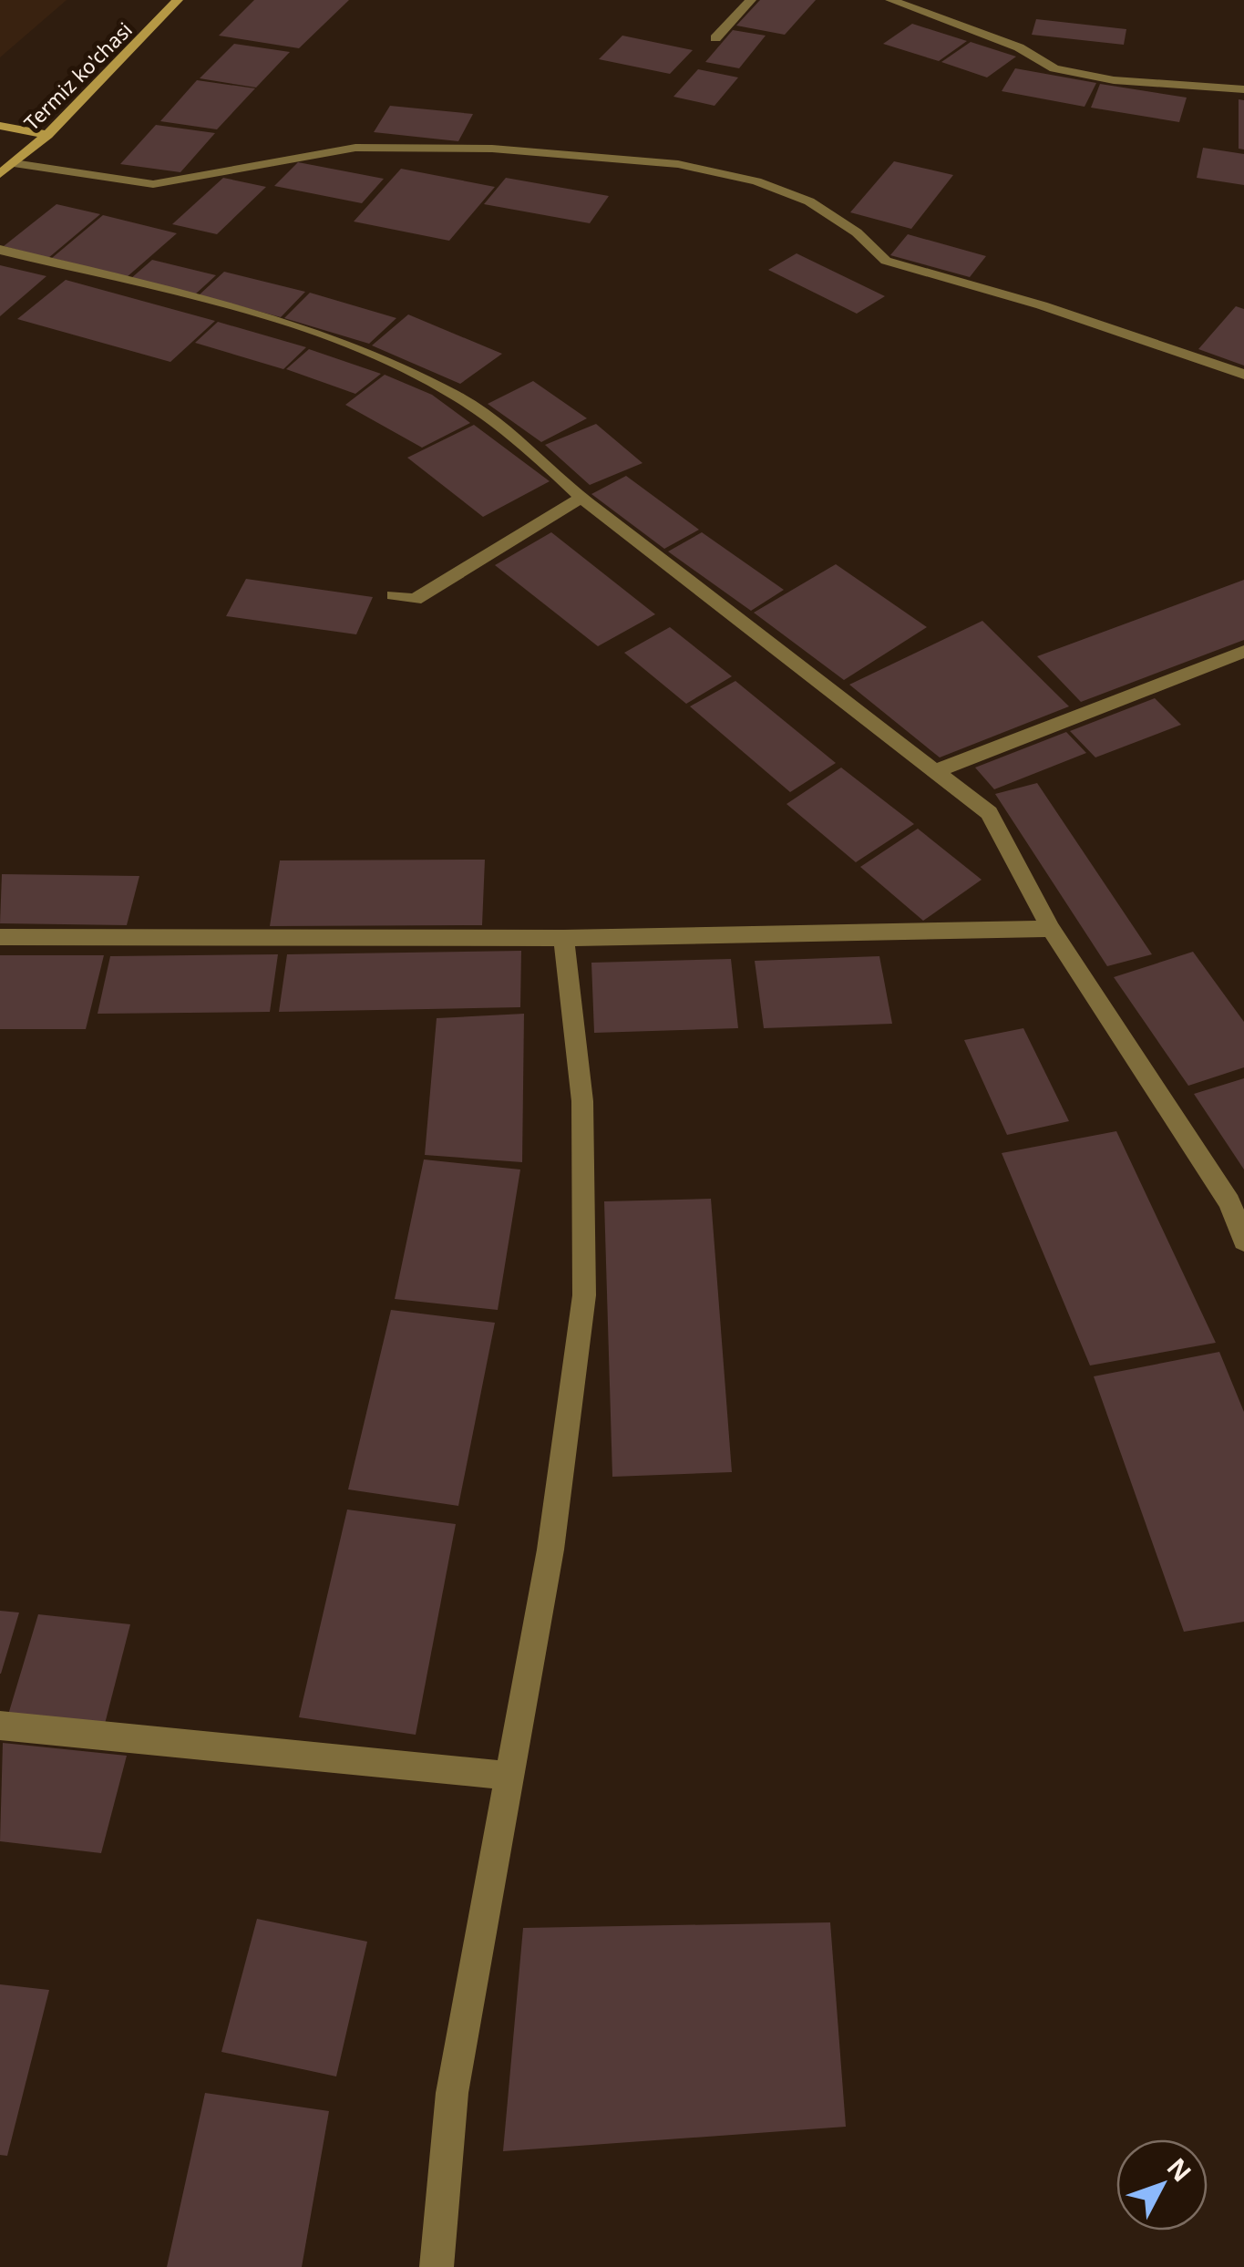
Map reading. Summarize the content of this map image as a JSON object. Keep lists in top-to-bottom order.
{
  "streets": {
    "main road": ["Termiz ko'chasi"]
  },
  "north": "top right"
}
